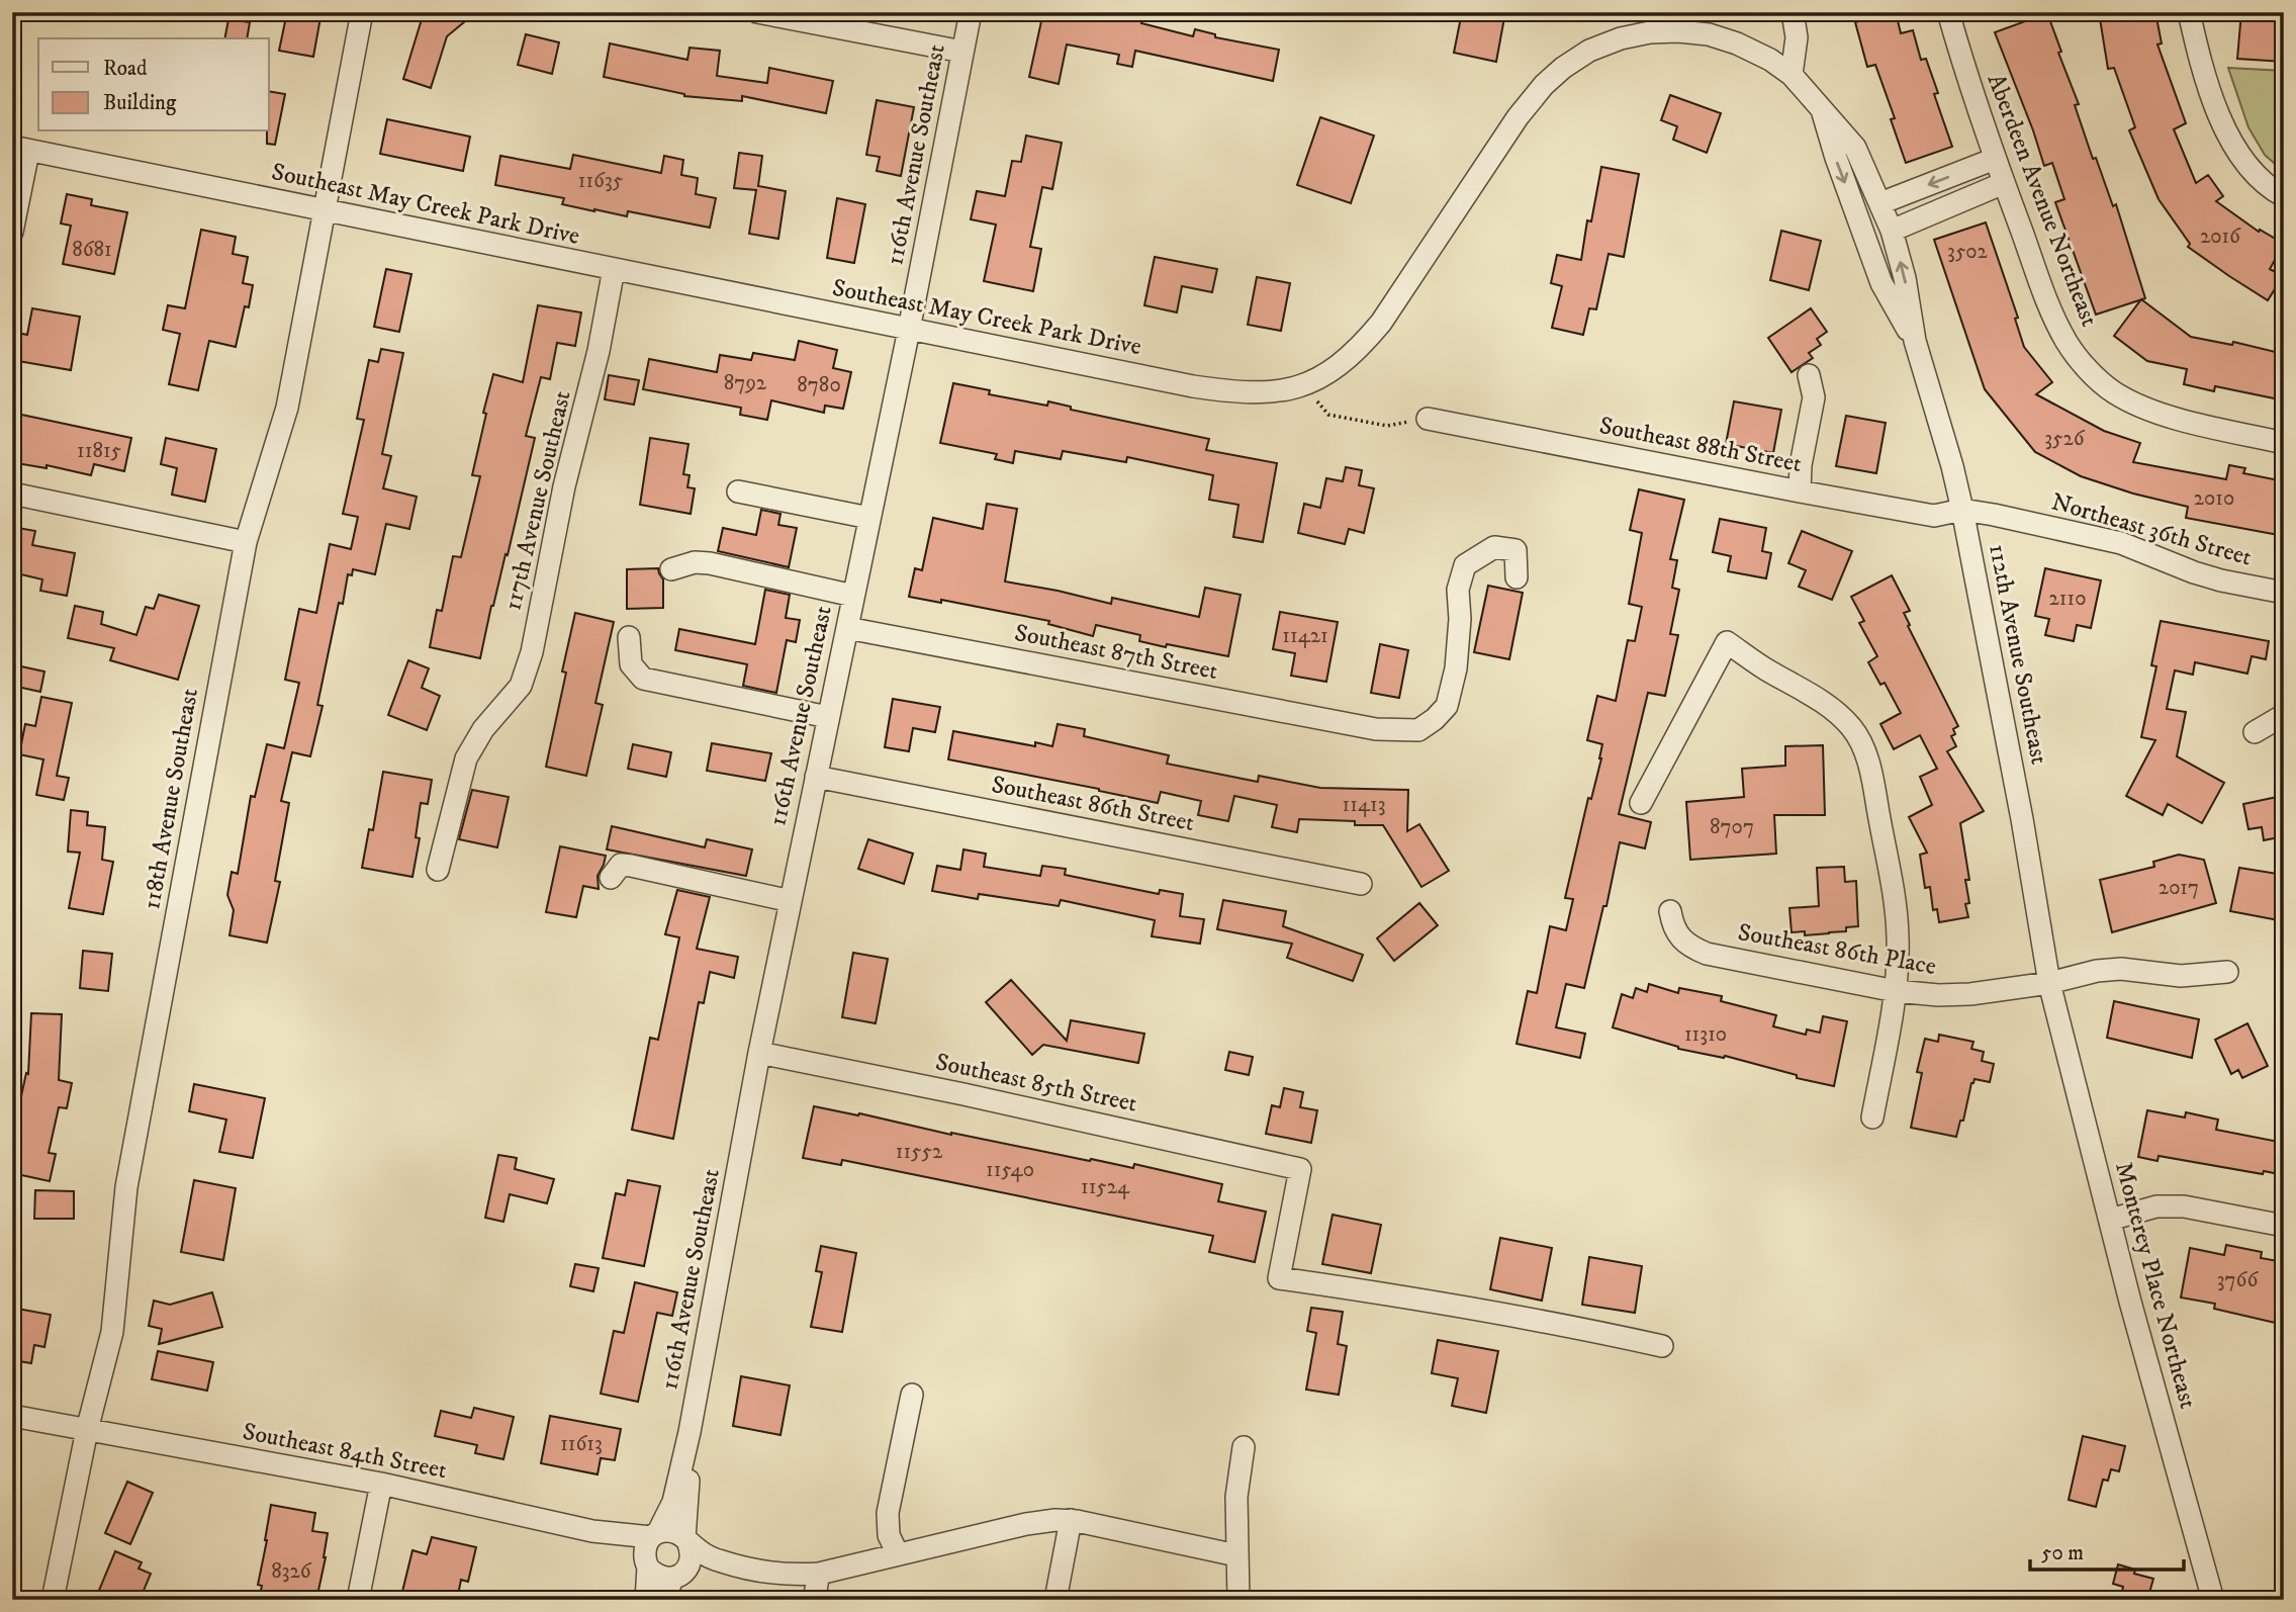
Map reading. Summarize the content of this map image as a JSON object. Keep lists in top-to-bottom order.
{
  "streets": {
    "street": [
      "116th Avenue Southeast",
      "Aberdeen Avenue Northeast",
      "Southeast May Creek Park Drive",
      "Southeast 88th Street",
      "117th Avenue Southeast",
      "Northeast 36th Street",
      "Southeast 87th Street",
      "112th Avenue Southeast",
      "118th Avenue Southeast",
      "Southeast 86th Street",
      "Southeast 86th Place",
      "Southeast 85th Street",
      "Monterey Place Northeast",
      "Southeast 84th Street"
    ]
  },
  "crossings": [
    ["116th Avenue Southeast", "Southeast May Creek Park Drive"],
    ["116th Avenue Southeast", "Southeast 87th Street"],
    ["116th Avenue Southeast", "Southeast 86th Street"],
    ["116th Avenue Southeast", "Southeast 85th Street"],
    ["116th Avenue Southeast", "Southeast 84th Street"],
    ["Southeast May Creek Park Drive", "117th Avenue Southeast"],
    ["Southeast May Creek Park Drive", "112th Avenue Southeast"],
    ["Southeast May Creek Park Drive", "118th Avenue Southeast"],
    ["Southeast 88th Street", "Northeast 36th Street"],
    ["Southeast 88th Street", "112th Avenue Southeast"],
    ["Northeast 36th Street", "112th Avenue Southeast"],
    ["112th Avenue Southeast", "Southeast 86th Place"],
    ["112th Avenue Southeast", "Monterey Place Northeast"],
    ["118th Avenue Southeast", "Southeast 84th Street"],
    ["Southeast 86th Place", "Monterey Place Northeast"]
  ],
  "house_numbers": [
    "11635",
    "2016",
    "8681",
    "3502",
    "8792",
    "8780",
    "3526",
    "11815",
    "2010",
    "2110",
    "11421",
    "11413",
    "8707",
    "2017",
    "11310",
    "11552",
    "11540",
    "11524",
    "3766",
    "11613",
    "8326"
  ],
  "legend": ["Road", "Building"],
  "scale_bar": "50 m"
}
